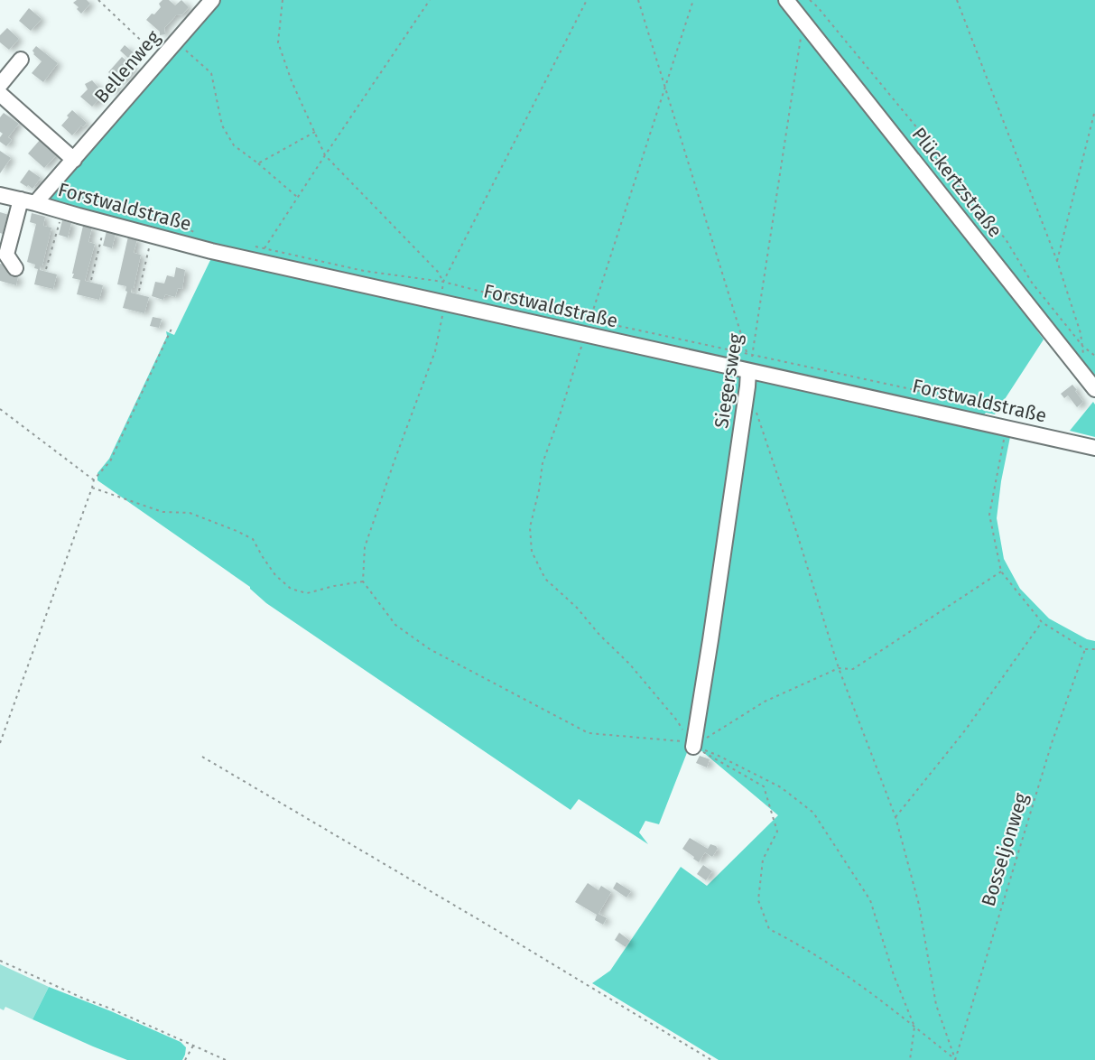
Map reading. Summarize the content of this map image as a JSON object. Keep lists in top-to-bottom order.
{
  "streets": {
    "street": [
      "Bellenweg",
      "Plückertzstraße",
      "Forstwaldstraße",
      "Siegersweg"
    ],
    "path": ["Bosseljonweg"]
  },
  "crossings": [
    ["Bellenweg", "Forstwaldstraße"],
    ["Plückertzstraße", "Siegersweg"],
    ["Forstwaldstraße", "Siegersweg"]
  ]
}
